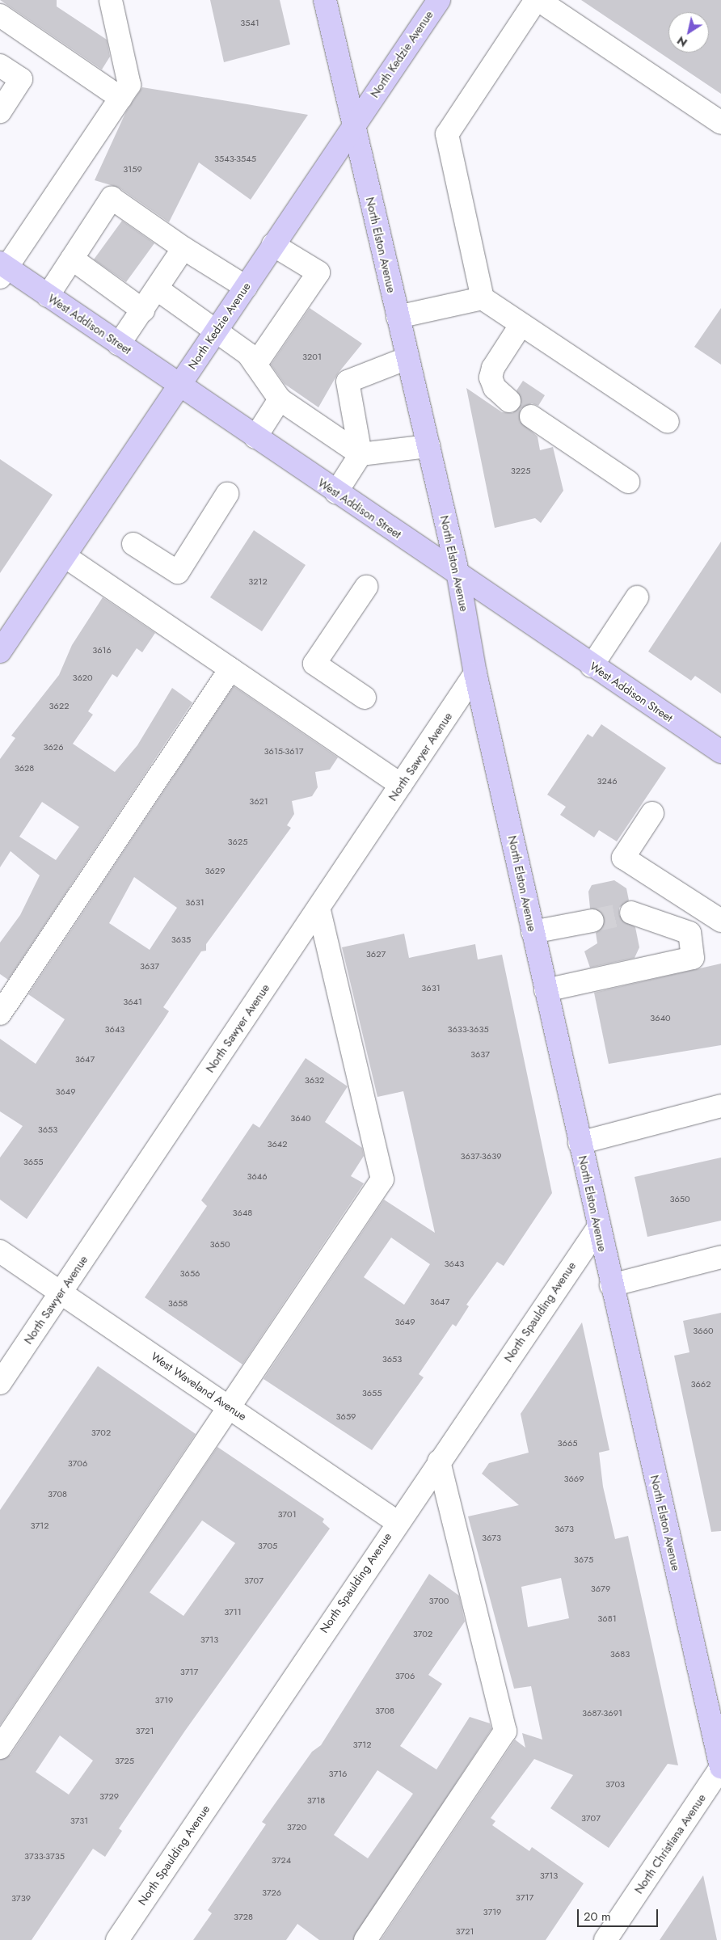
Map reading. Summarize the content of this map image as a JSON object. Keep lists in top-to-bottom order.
{
  "streets": {
    "main road": ["North Kedzie Avenue", "North Elston Avenue", "West Addison Street"],
    "street": [
      "North Sawyer Avenue",
      "North Spaulding Avenue",
      "West Waveland Avenue",
      "North Christiana Avenue"
    ]
  },
  "crossings": [
    ["North Kedzie Avenue", "North Elston Avenue"],
    ["North Kedzie Avenue", "West Addison Street"],
    ["North Elston Avenue", "West Addison Street"],
    ["North Elston Avenue", "North Sawyer Avenue"],
    ["North Elston Avenue", "North Spaulding Avenue"],
    ["North Elston Avenue", "North Christiana Avenue"],
    ["North Sawyer Avenue", "West Waveland Avenue"],
    ["North Spaulding Avenue", "West Waveland Avenue"]
  ],
  "house_numbers": [
    "3541",
    "3543-3545",
    "3159",
    "3201",
    "3225",
    "3212",
    "3616",
    "3620",
    "3622",
    "3626",
    "3615-3617",
    "3628",
    "3246",
    "3621",
    "3625",
    "3629",
    "3631",
    "3635",
    "3627",
    "3637",
    "3631",
    "3641",
    "3640",
    "3643",
    "3633-3635",
    "3637",
    "3647",
    "3632",
    "3649",
    "3640",
    "3653",
    "3642",
    "3637-3639",
    "3655",
    "3646",
    "3650",
    "3648",
    "3650",
    "3643",
    "3656",
    "3647",
    "3658",
    "3649",
    "3660",
    "3653",
    "3662",
    "3655",
    "3659",
    "3702",
    "3665",
    "3706",
    "3669",
    "3708",
    "3701",
    "3712",
    "3673",
    "3673",
    "3705",
    "3675",
    "3707",
    "3679",
    "3700",
    "3711",
    "3681",
    "3702",
    "3713",
    "3683",
    "3717",
    "3706",
    "3719",
    "3708",
    "3687-3691",
    "3721",
    "3712",
    "3725",
    "3716",
    "3703",
    "3729",
    "3718",
    "3707",
    "3731",
    "3720",
    "3733-3735",
    "3724",
    "3713",
    "3726",
    "3717",
    "3739",
    "3719",
    "3728",
    "3721"
  ],
  "scale_bar": "20 m",
  "north": "bottom left"
}
